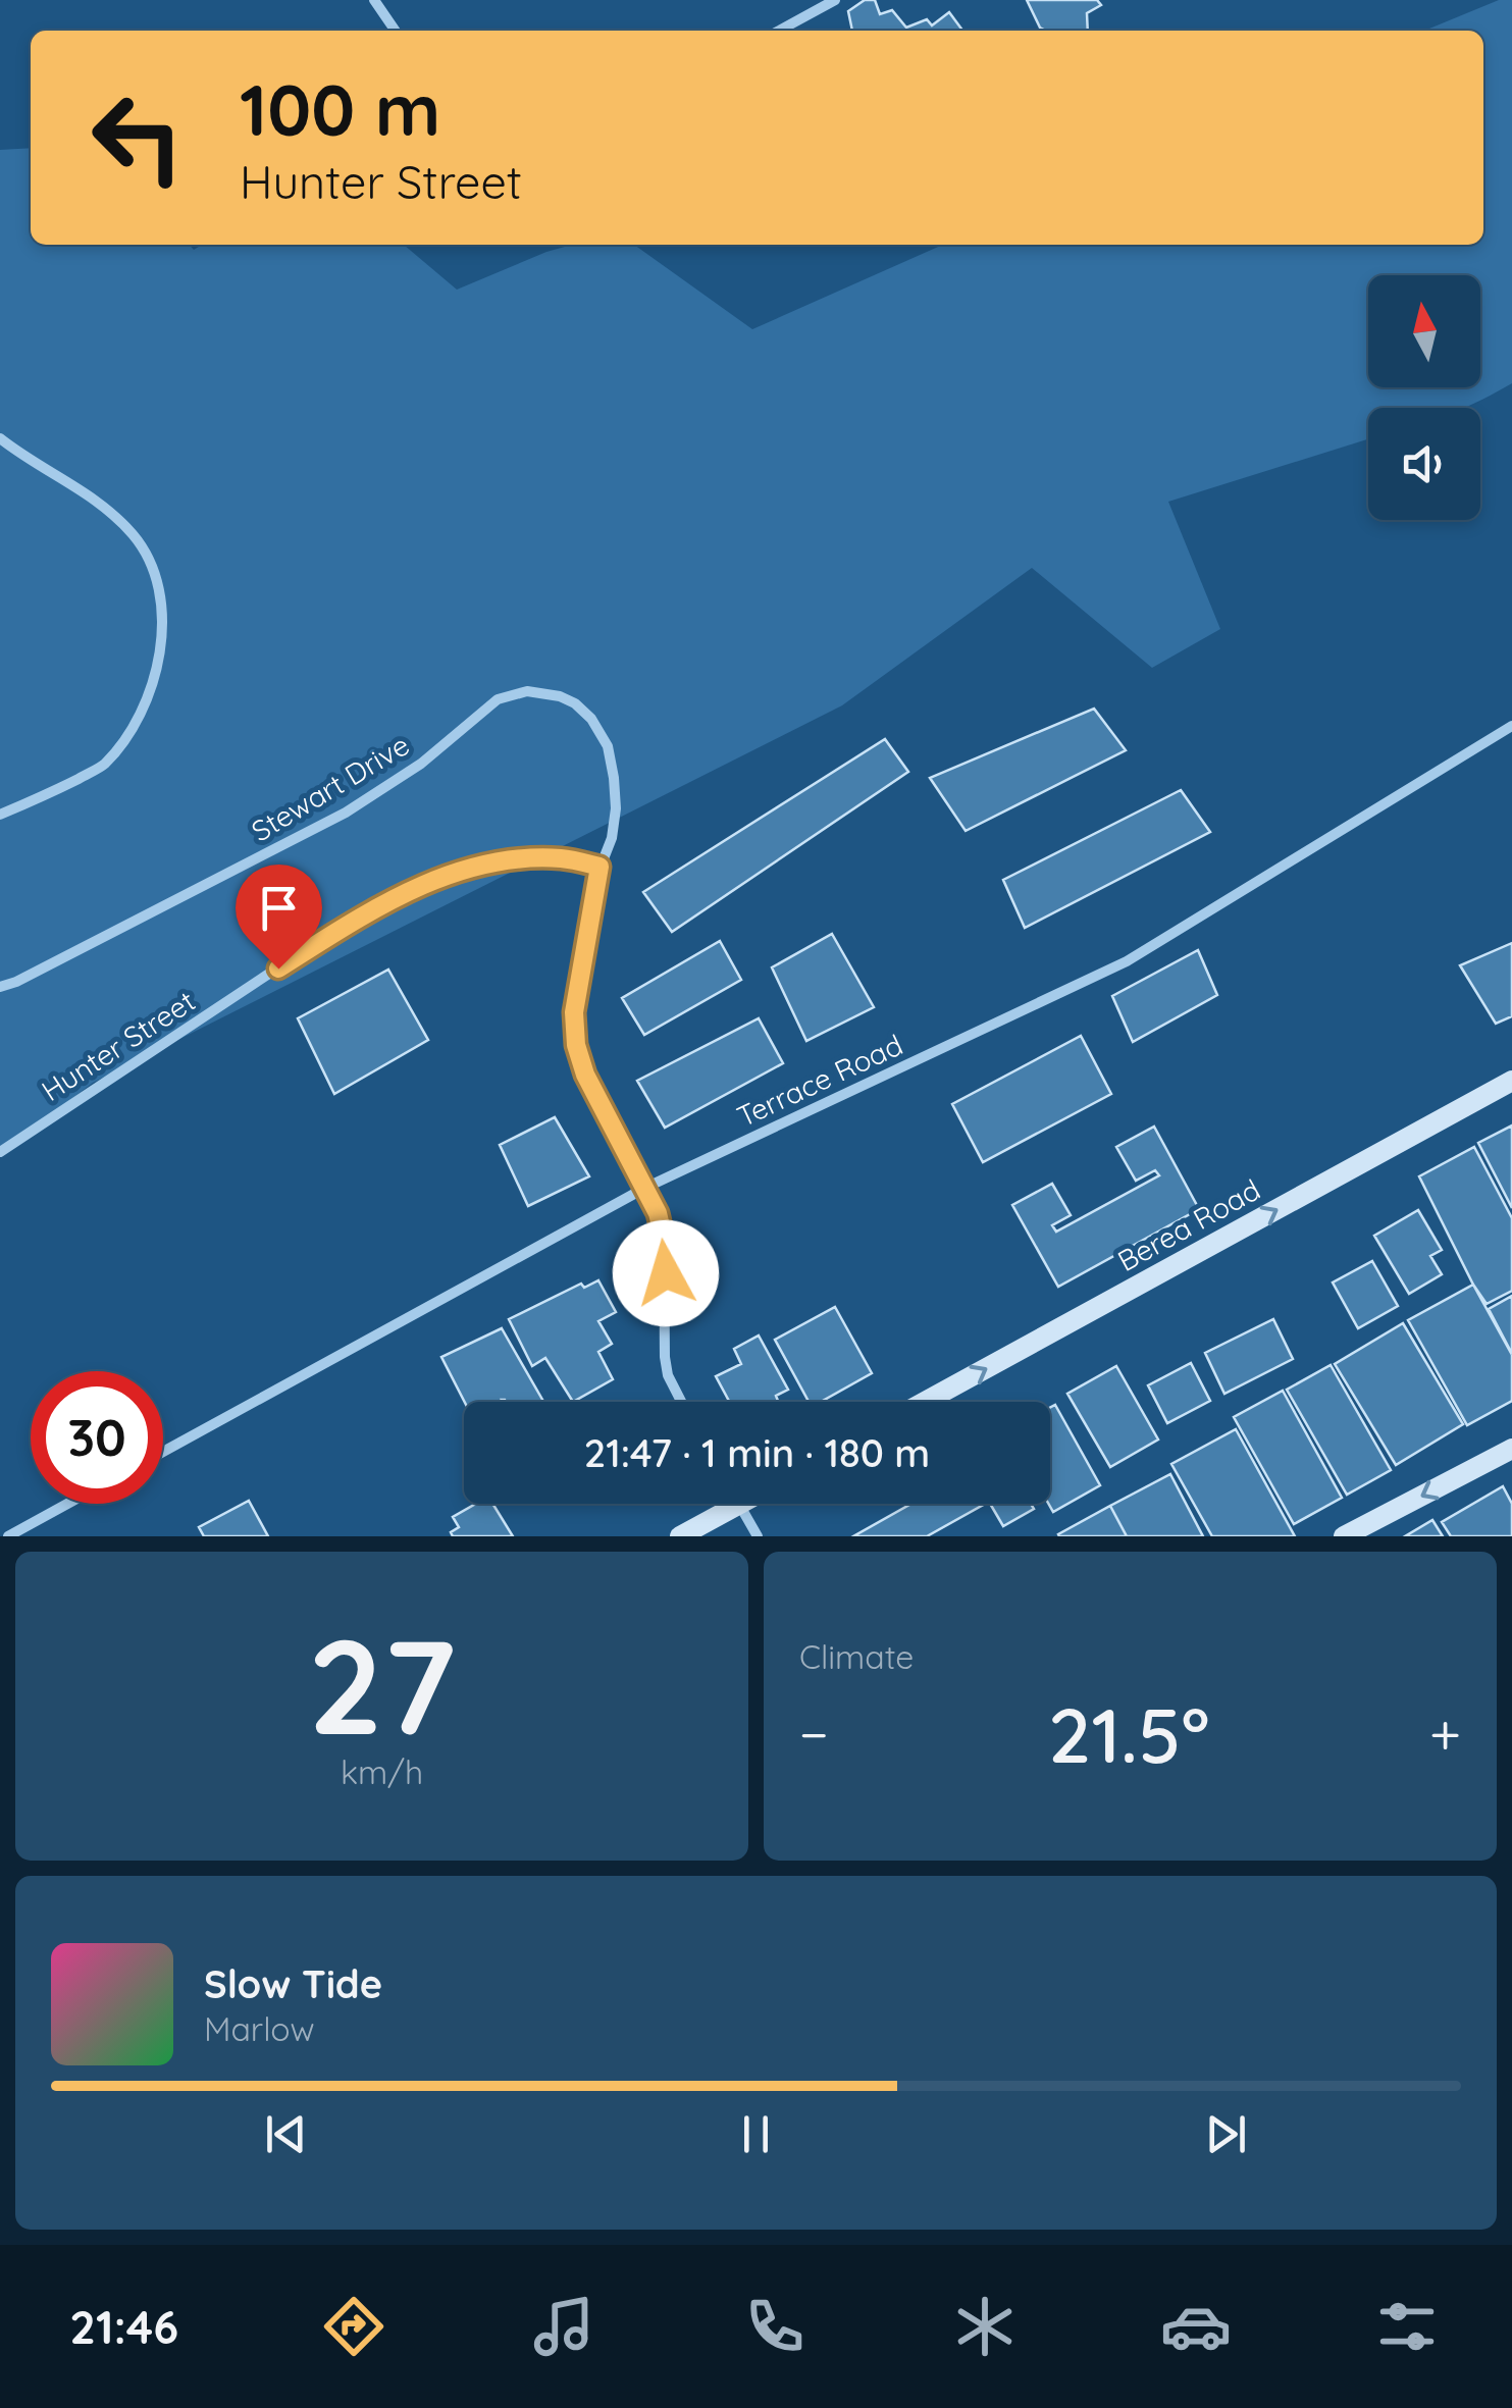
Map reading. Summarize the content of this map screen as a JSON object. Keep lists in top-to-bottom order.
{
  "streets": {
    "street": [
      "Stewart Drive",
      "Hunter Street",
      "Terrace Road",
      "Berea Road"
    ]
  },
  "crossings": [
    ["Stewart Drive", "Hunter Street"],
    ["Stewart Drive", "Terrace Road"]
  ],
  "one_way": ["Berea Road"],
  "north": "top",
  "page": {
    "turn": ["100 m", "Hunter Street"],
    "limit": "30",
    "trip": "21:47 · 1 min · 180 m",
    "tile": [
      ["27", "km/h"],
      "Climate"
    ],
    "heat": ["−", "21.5°", "+"],
    "song": ["Slow Tide", "Marlow"],
    "tabs": "21:46"
  }
}
